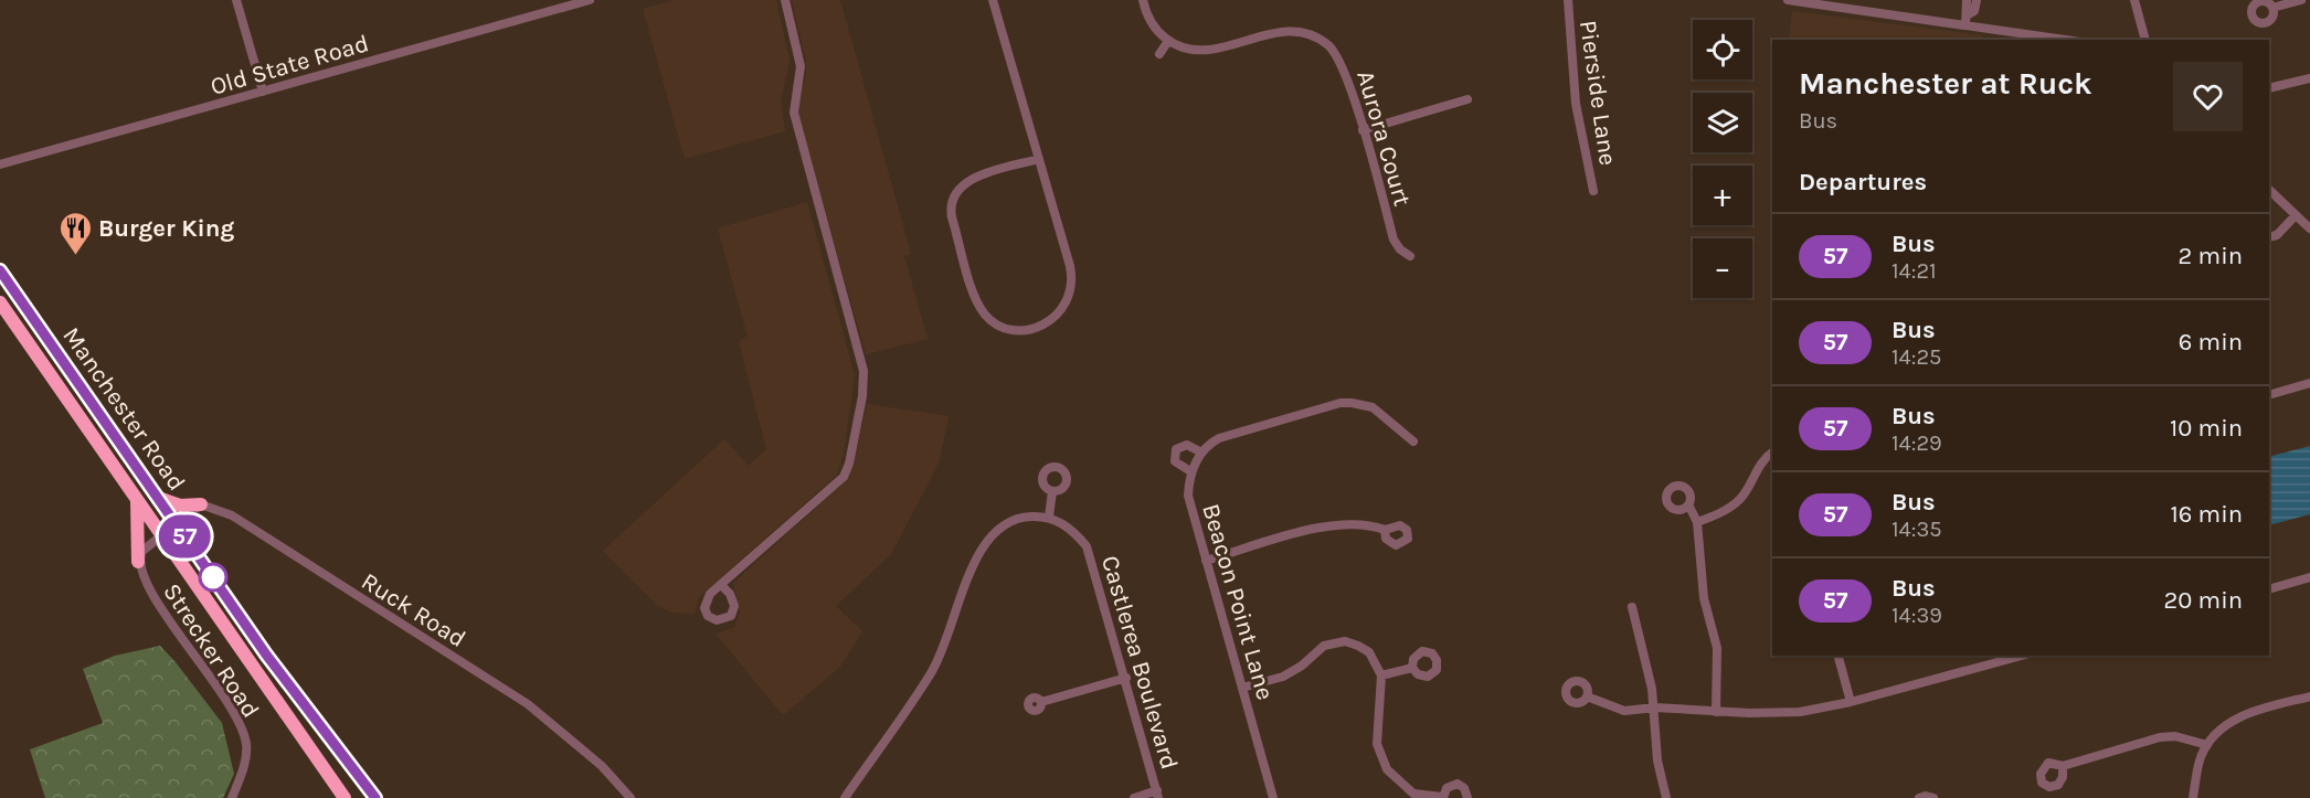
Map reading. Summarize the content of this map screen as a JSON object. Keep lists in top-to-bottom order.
{
  "streets": {
    "highway": ["Manchester Road"],
    "street": [
      "Old State Road",
      "Pierside Lane",
      "Aurora Court",
      "Beacon Point Lane",
      "Ruck Road",
      "Strecker Road",
      "Castlerea Boulevard"
    ]
  },
  "places": {
    "restaurant": ["Burger King"]
  },
  "lines": ["bus line 57"],
  "page": {
    "on_map": "57",
    "map_buttons": ["+", "−"],
    "heading": [
      ["Manchester at Ruck", "Bus"],
      "Departures"
    ],
    "list": [
      {
        "mark": "57",
        "name": "Bus",
        "note": "14:21",
        "value": "2 min"
      },
      {
        "mark": "57",
        "name": "Bus",
        "note": "14:25",
        "value": "6 min"
      },
      {
        "mark": "57",
        "name": "Bus",
        "note": "14:29",
        "value": "10 min"
      },
      {
        "mark": "57",
        "name": "Bus",
        "note": "14:35",
        "value": "16 min"
      },
      {
        "mark": "57",
        "name": "Bus",
        "note": "14:39",
        "value": "20 min"
      }
    ]
  }
}
